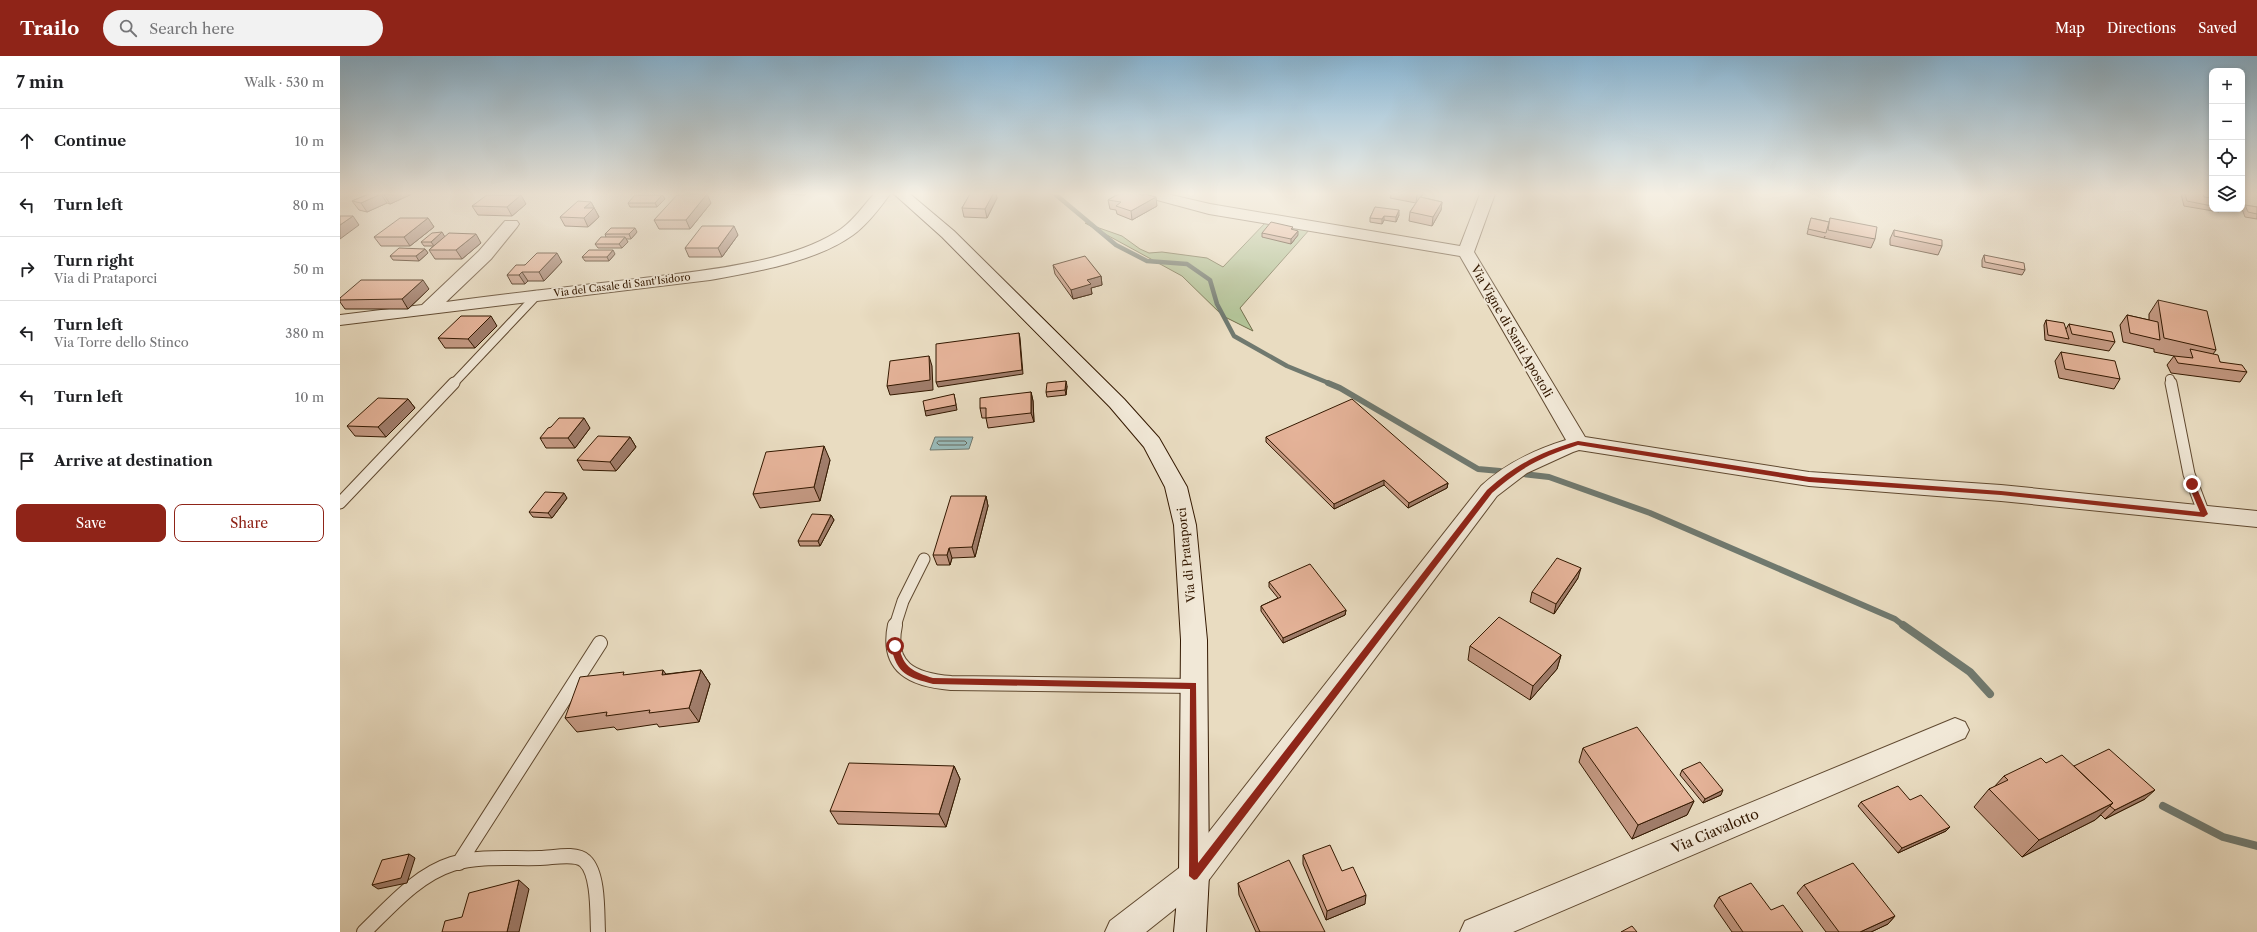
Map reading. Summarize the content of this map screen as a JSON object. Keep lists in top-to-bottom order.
{
  "streets": {
    "street": [
      "Via del Casale di Sant'Isidoro",
      "Via Vigne di Santi Apostoli",
      "Via di Prataporci",
      "Via Ciavalotto"
    ]
  },
  "page": {
    "header": "Trailo",
    "search": "Search here",
    "nav": ["Map", "Directions", "Saved"],
    "heading": ["7 min", "Walk · 530 m"],
    "map_buttons": ["+", "−"],
    "list": [
      ["Continue", "10 m"],
      ["Turn left", "80 m"],
      ["Turn right", "Via di Prataporci", "50 m"],
      ["Turn left", "Via Torre dello Stinco", "380 m"],
      ["Turn left", "10 m"],
      "Arrive at destination"
    ],
    "buttons": ["Save", "Share"]
  }
}
